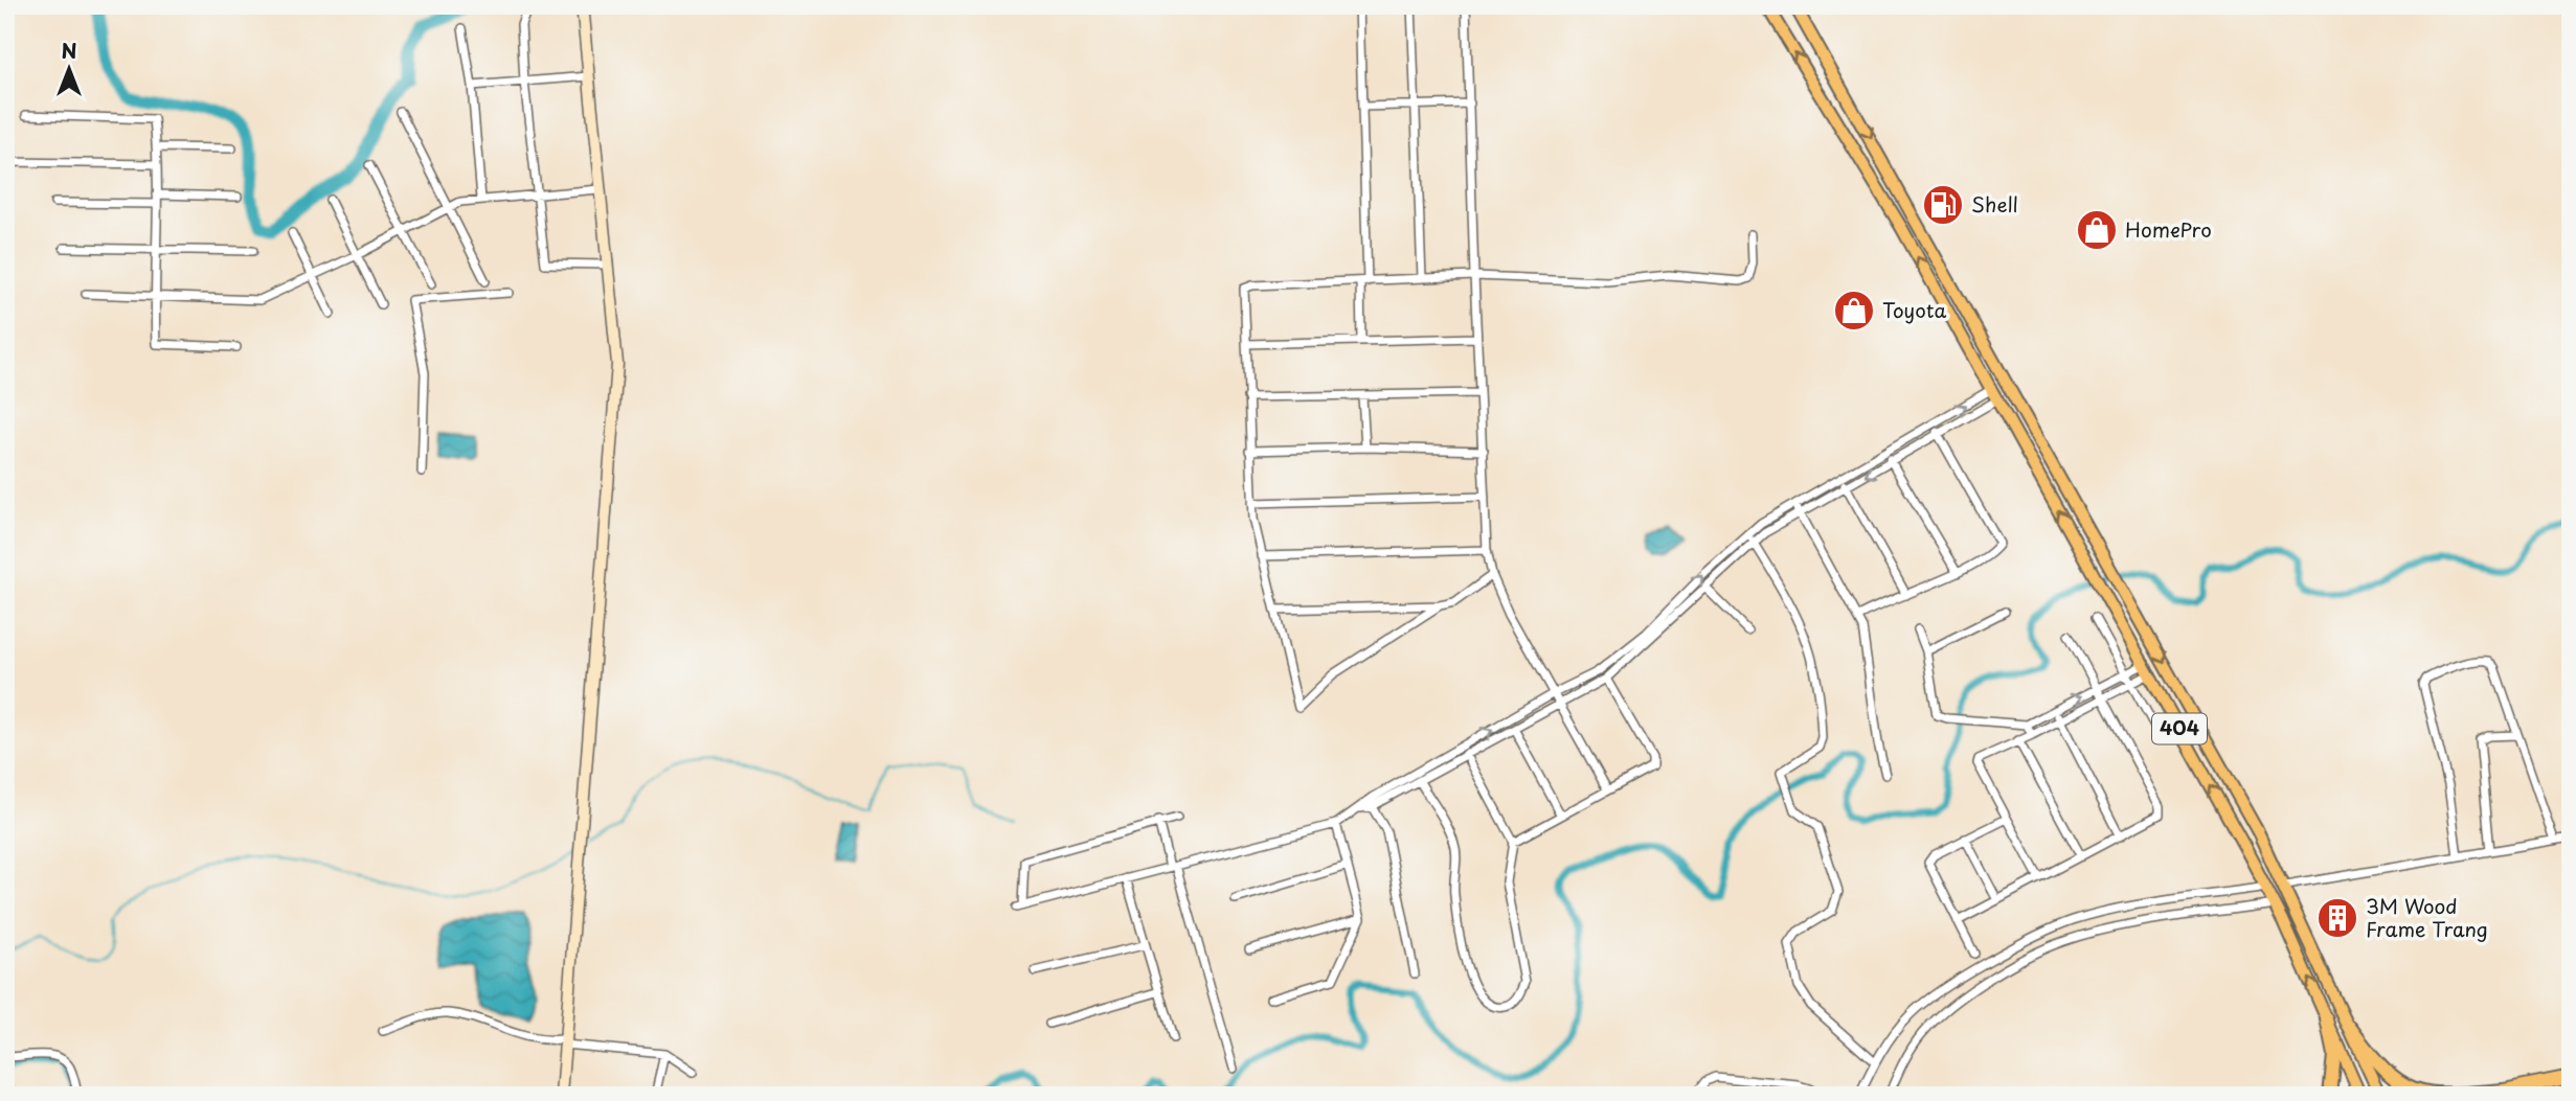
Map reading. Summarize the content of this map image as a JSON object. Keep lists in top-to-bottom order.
{
  "streets": {
    "main road": ["404"]
  },
  "places": {
    "fuel station": ["Shell"],
    "shop": ["HomePro", "Toyota"],
    "building": ["3M Wood Frame Trang"]
  },
  "north": "top"
}
